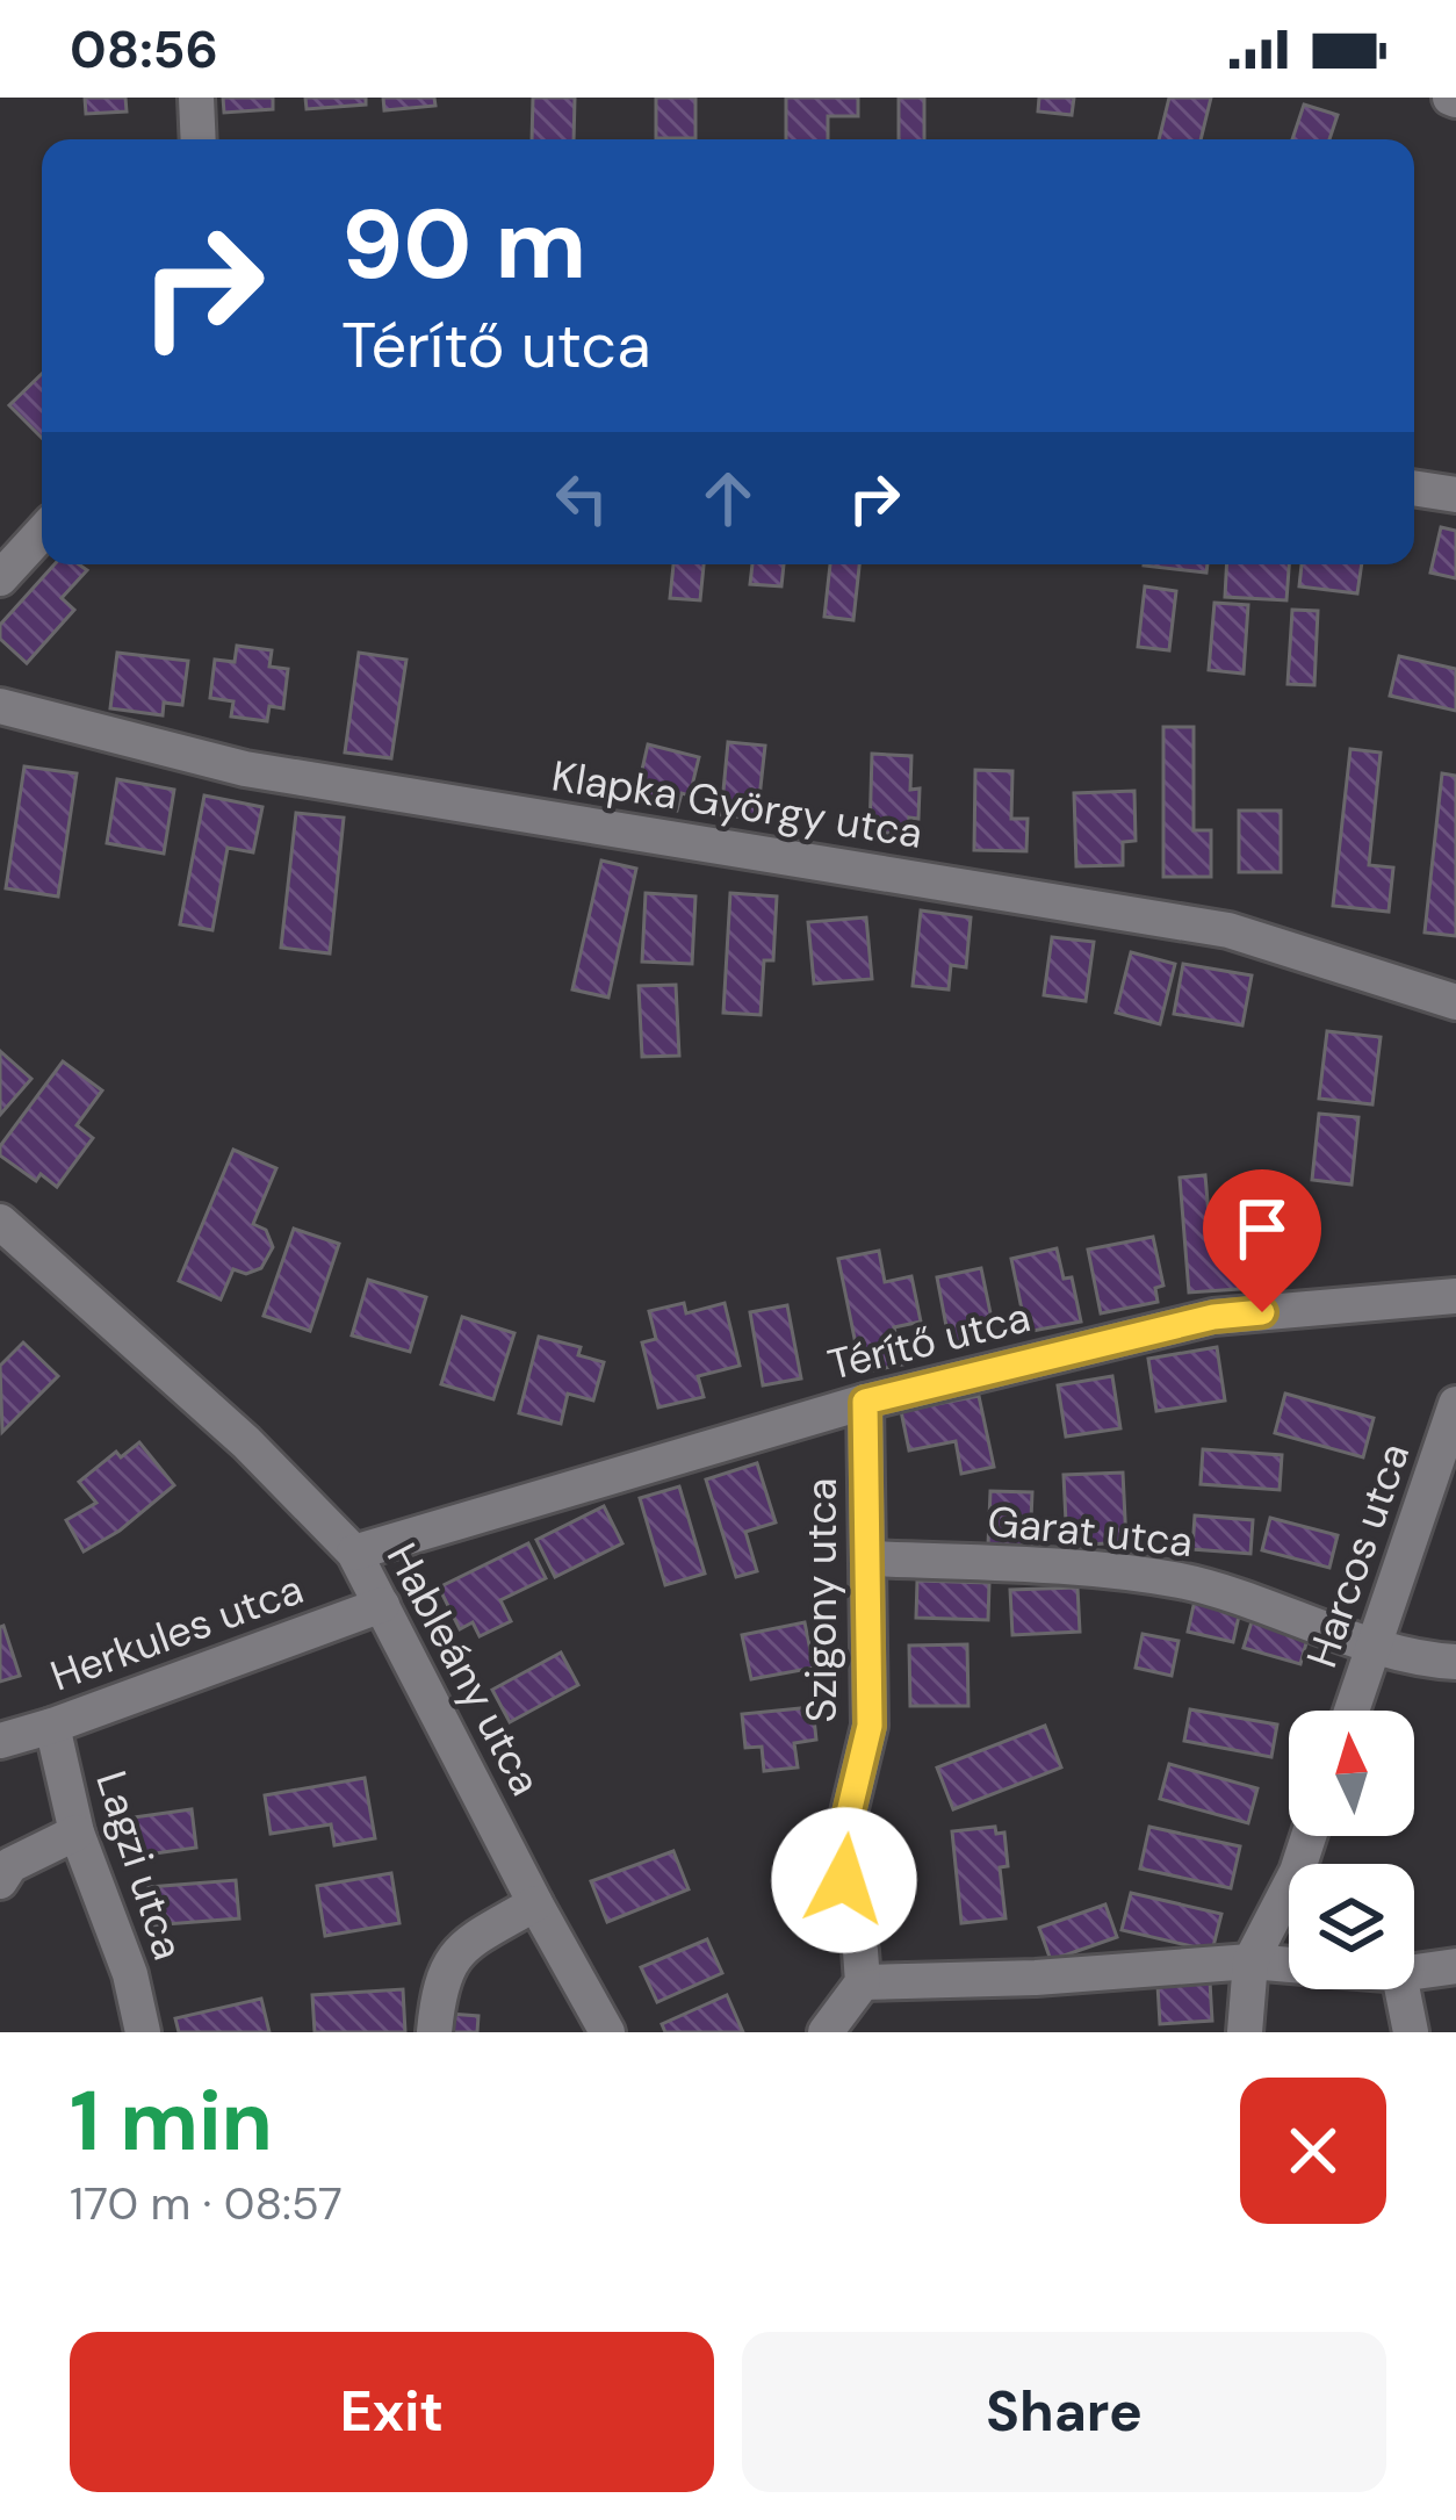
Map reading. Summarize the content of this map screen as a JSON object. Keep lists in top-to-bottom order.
{
  "streets": {
    "street": [
      "Klapka György utca",
      "Térítő utca",
      "Garat utca",
      "Harcos utca",
      "Szigony utca",
      "Herkules utca",
      "Hableány utca",
      "Lagzi utca"
    ]
  },
  "crossings": [
    ["Térítő utca", "Szigony utca"],
    ["Térítő utca", "Hableány utca"],
    ["Garat utca", "Harcos utca"],
    ["Garat utca", "Szigony utca"],
    ["Herkules utca", "Hableány utca"],
    ["Herkules utca", "Lagzi utca"]
  ],
  "north": "top",
  "page": {
    "status": "08:56",
    "turn": ["90 m", "Térítő utca"],
    "heading": ["1 min", "170 m · 08:57"],
    "buttons": ["Exit", "Share"]
  }
}
